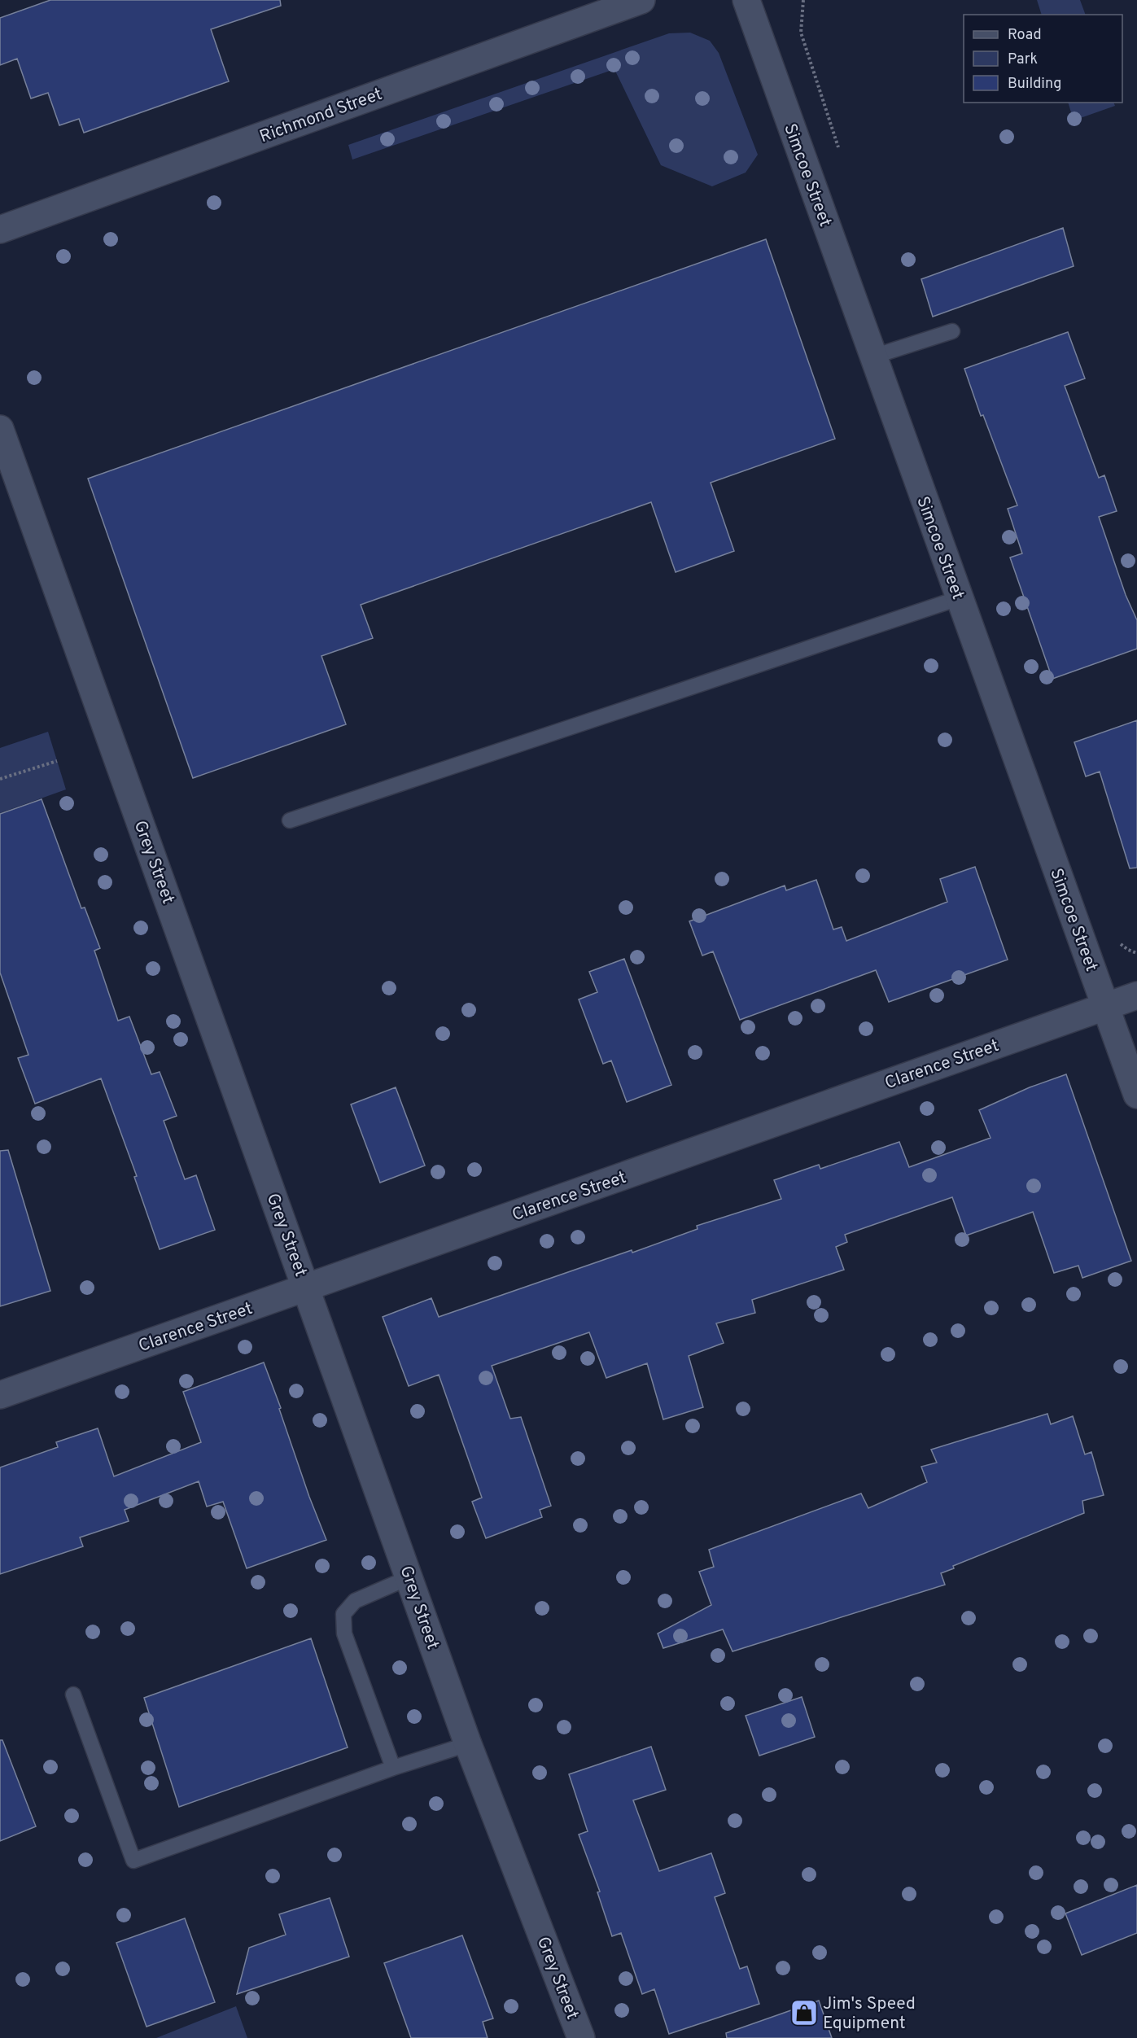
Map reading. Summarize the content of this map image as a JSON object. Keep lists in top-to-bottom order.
{
  "streets": {
    "street": [
      "Richmond Street",
      "Simcoe Street",
      "Grey Street",
      "Clarence Street"
    ]
  },
  "crossings": [
    ["Simcoe Street", "Clarence Street"],
    ["Grey Street", "Clarence Street"]
  ],
  "places": {
    "shop": ["Jim's Speed Equipment"]
  },
  "legend": ["Road", "Park", "Building"]
}
